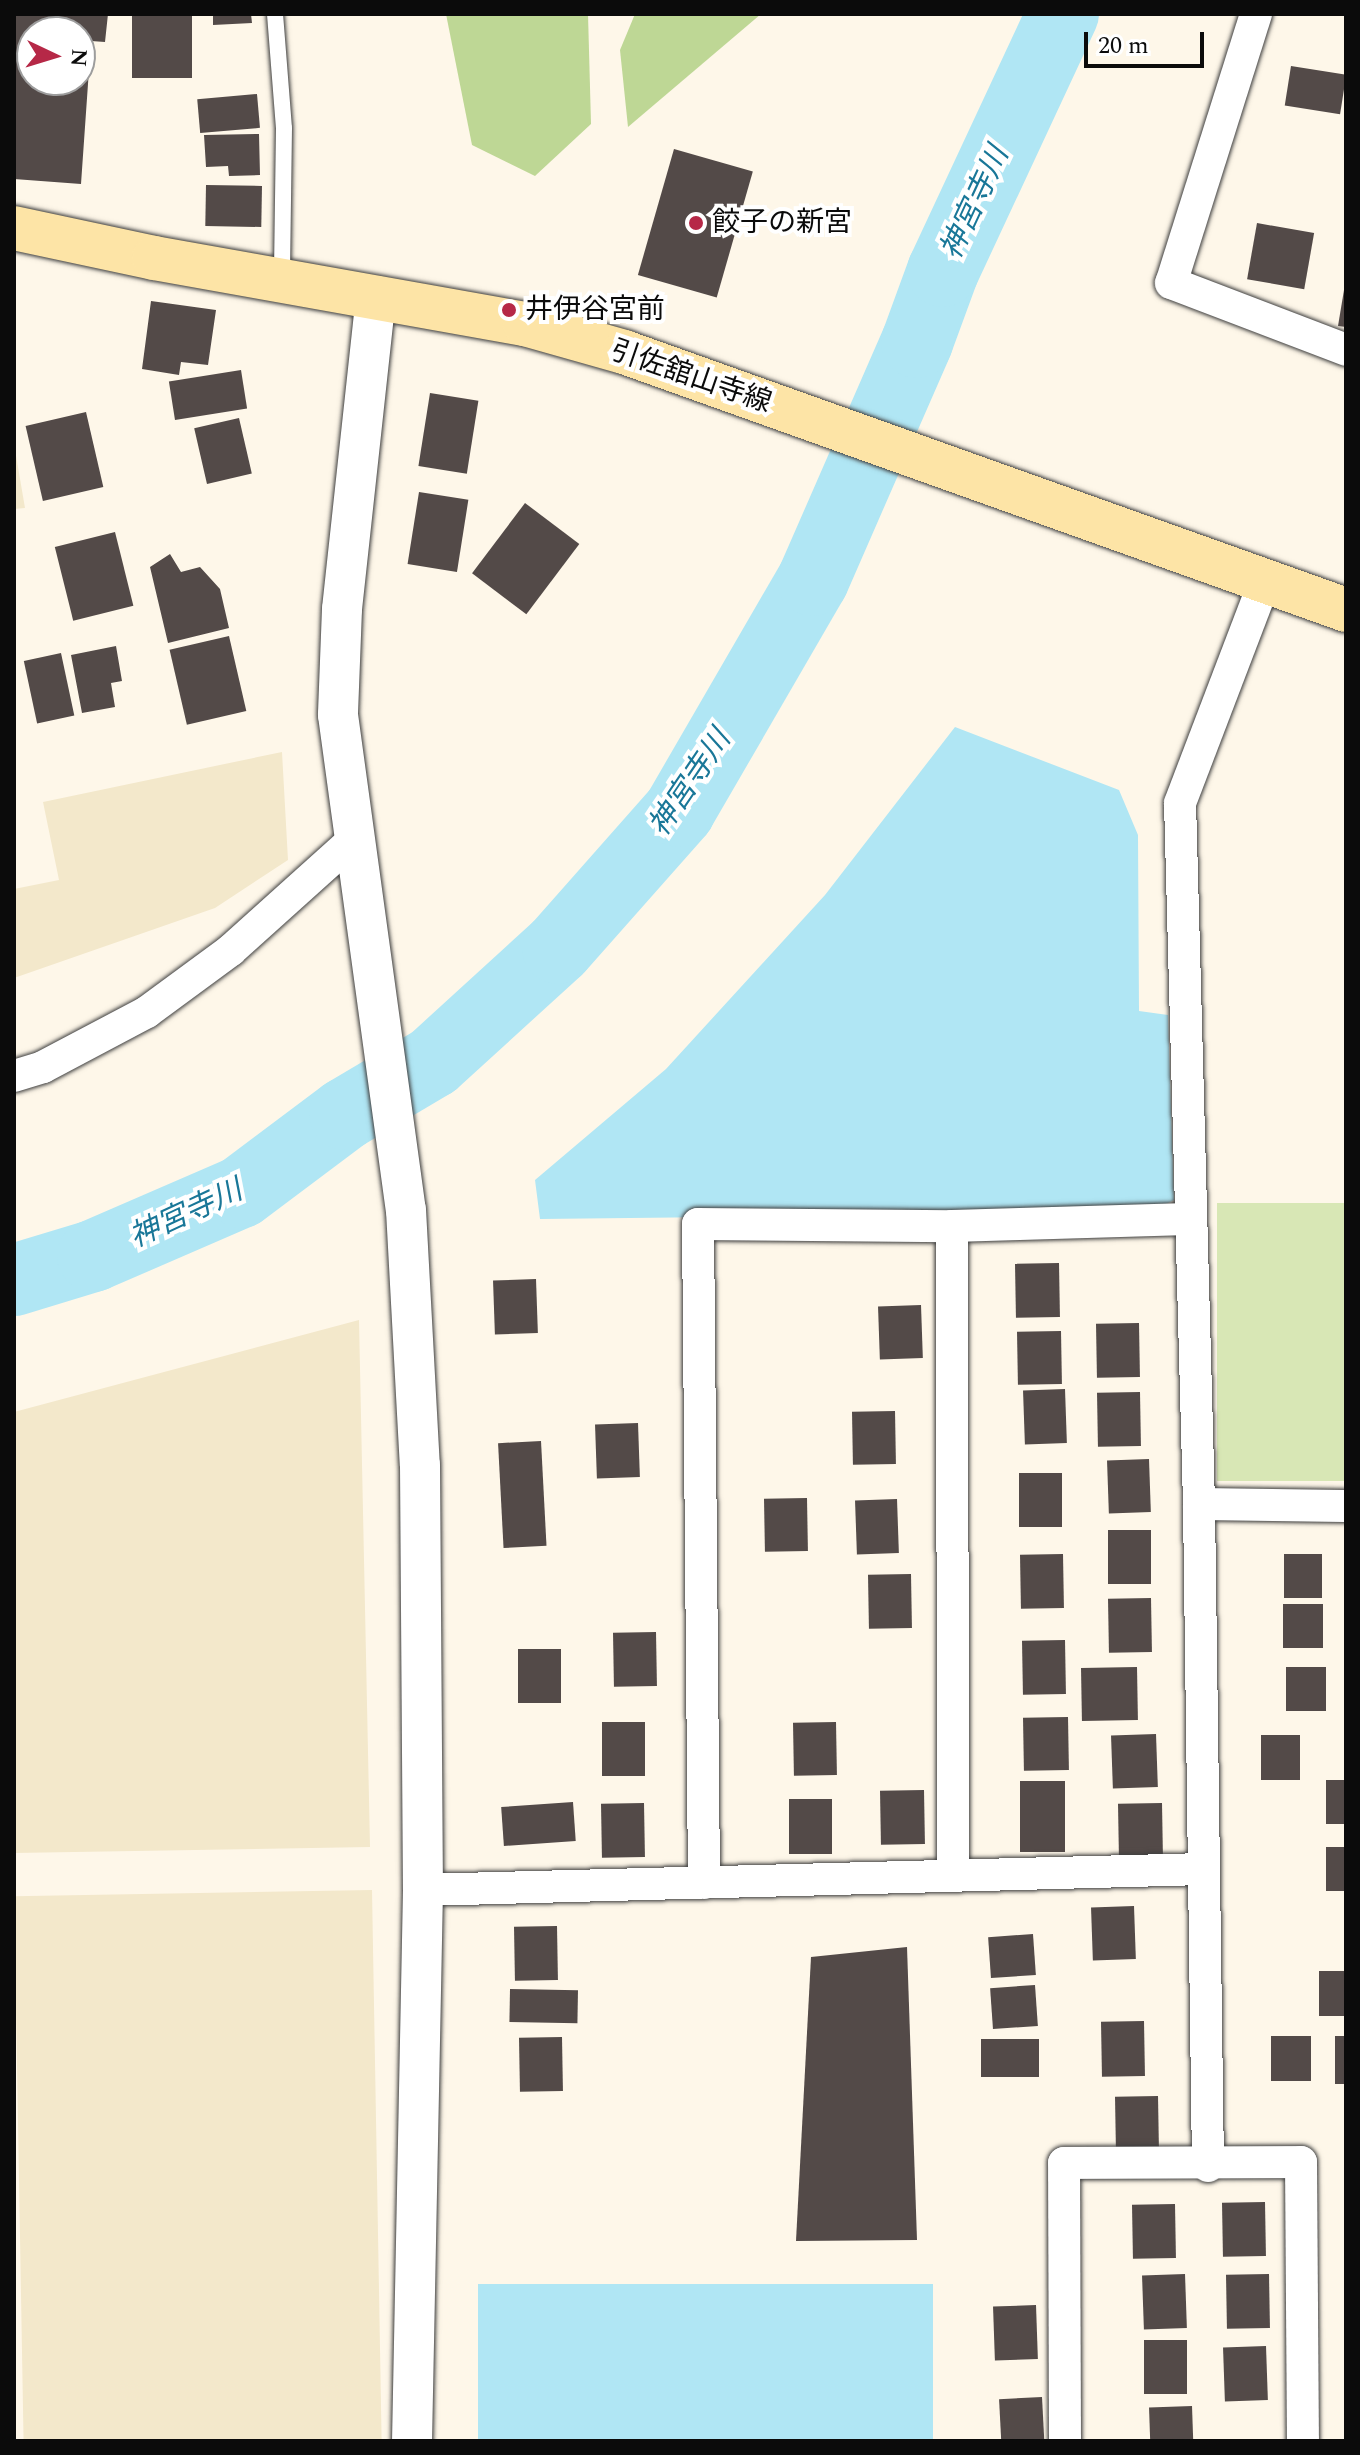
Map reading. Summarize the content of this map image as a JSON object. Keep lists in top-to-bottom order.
{
  "streets": {
    "main road": ["引佐舘山寺線"]
  },
  "water": ["神宮寺川"],
  "places": ["餃子の新宮", "井伊谷宮前"],
  "scale_bar": "20 m",
  "north": "right"
}
